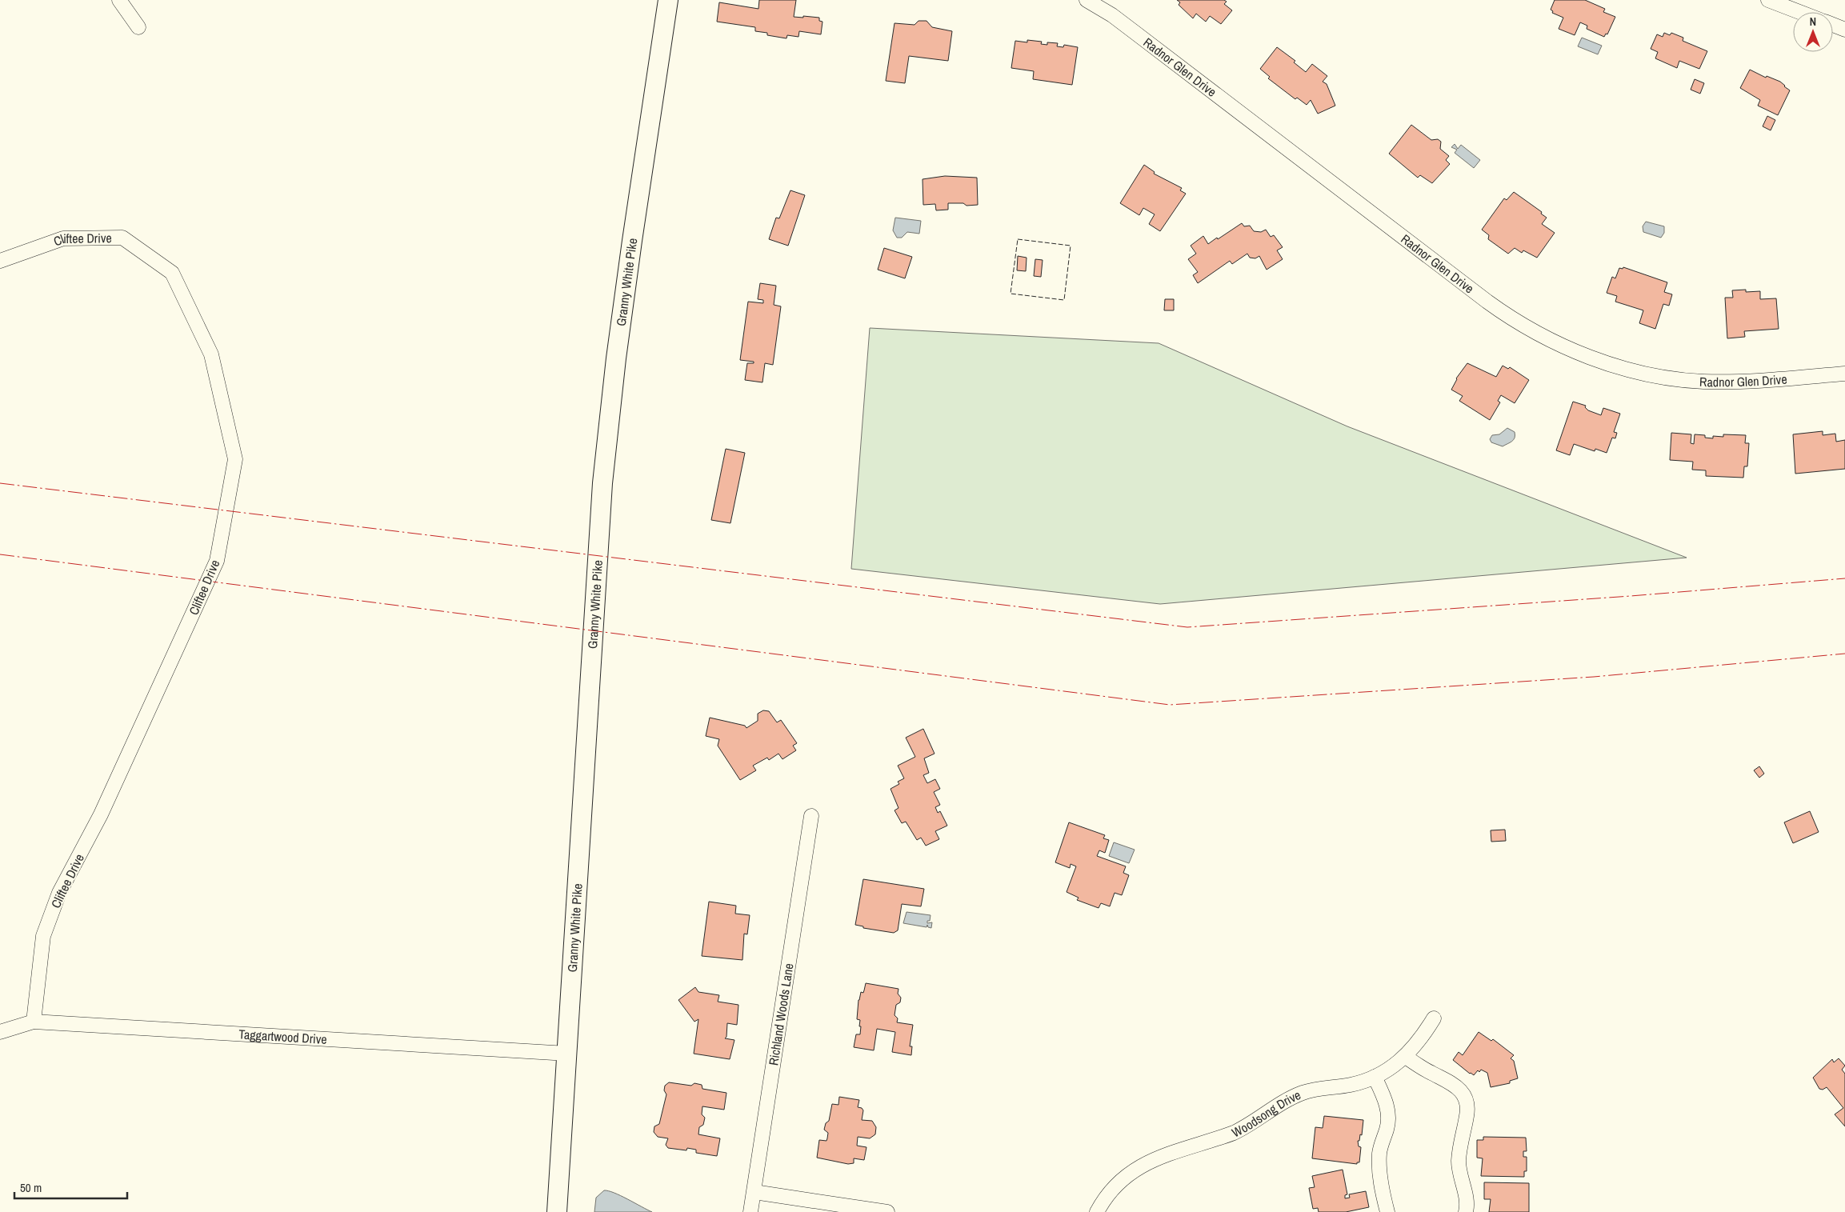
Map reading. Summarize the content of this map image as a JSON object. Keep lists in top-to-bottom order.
{
  "streets": {
    "main road": ["Granny White Pike"],
    "street": [
      "Radnor Glen Drive",
      "Cliftee Drive",
      "Richland Woods Lane",
      "Taggartwood Drive",
      "Woodsong Drive"
    ]
  },
  "crossings": [
    ["Cliftee Drive", "Taggartwood Drive"],
    ["Granny White Pike", "Taggartwood Drive"]
  ],
  "scale_bar": "50 m",
  "north": "top"
}
